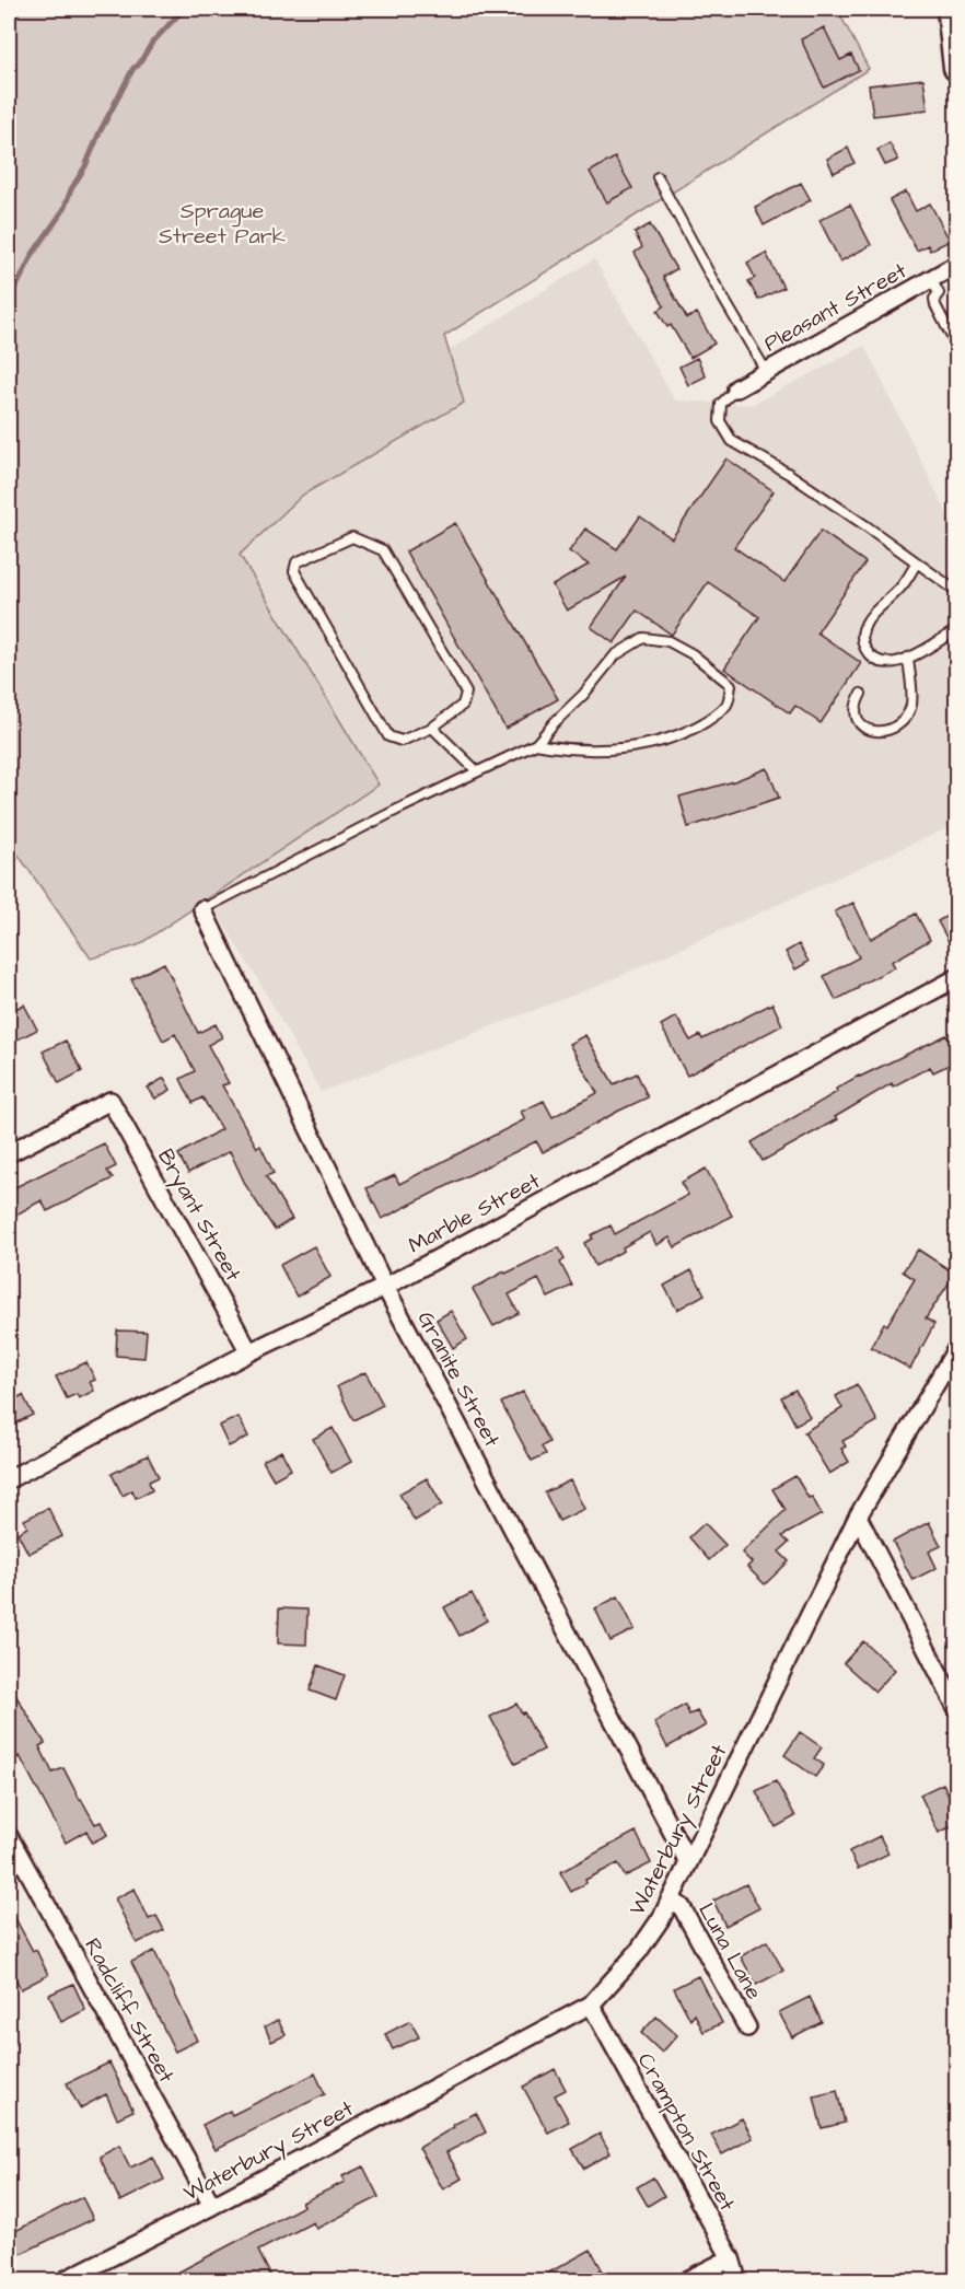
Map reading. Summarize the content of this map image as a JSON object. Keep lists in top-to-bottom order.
{
  "streets": {
    "street": [
      "Pleasant Street",
      "Marble Street",
      "Bryant Street",
      "Granite Street",
      "Waterbury Street",
      "Luna Lane",
      "Radcliff Street",
      "Crampton Street"
    ]
  },
  "crossings": [
    ["Marble Street", "Bryant Street"],
    ["Marble Street", "Granite Street"],
    ["Granite Street", "Waterbury Street"],
    ["Waterbury Street", "Luna Lane"],
    ["Waterbury Street", "Radcliff Street"],
    ["Waterbury Street", "Crampton Street"]
  ],
  "parks": ["Sprague Street Park"]
}
